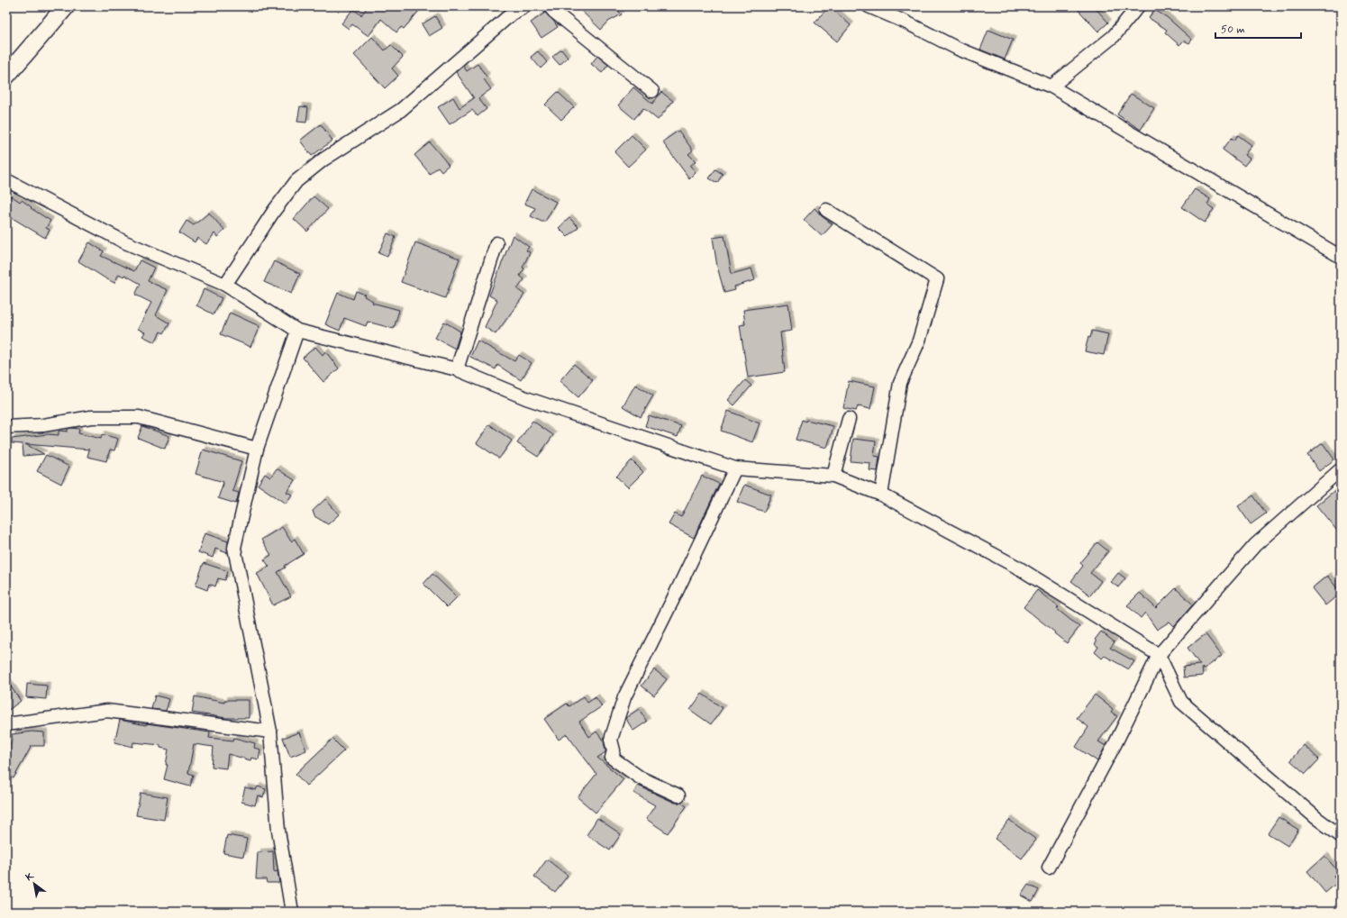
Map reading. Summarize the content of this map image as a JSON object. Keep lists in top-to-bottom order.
{
  "scale_bar": "50 m",
  "north": "top left"
}
